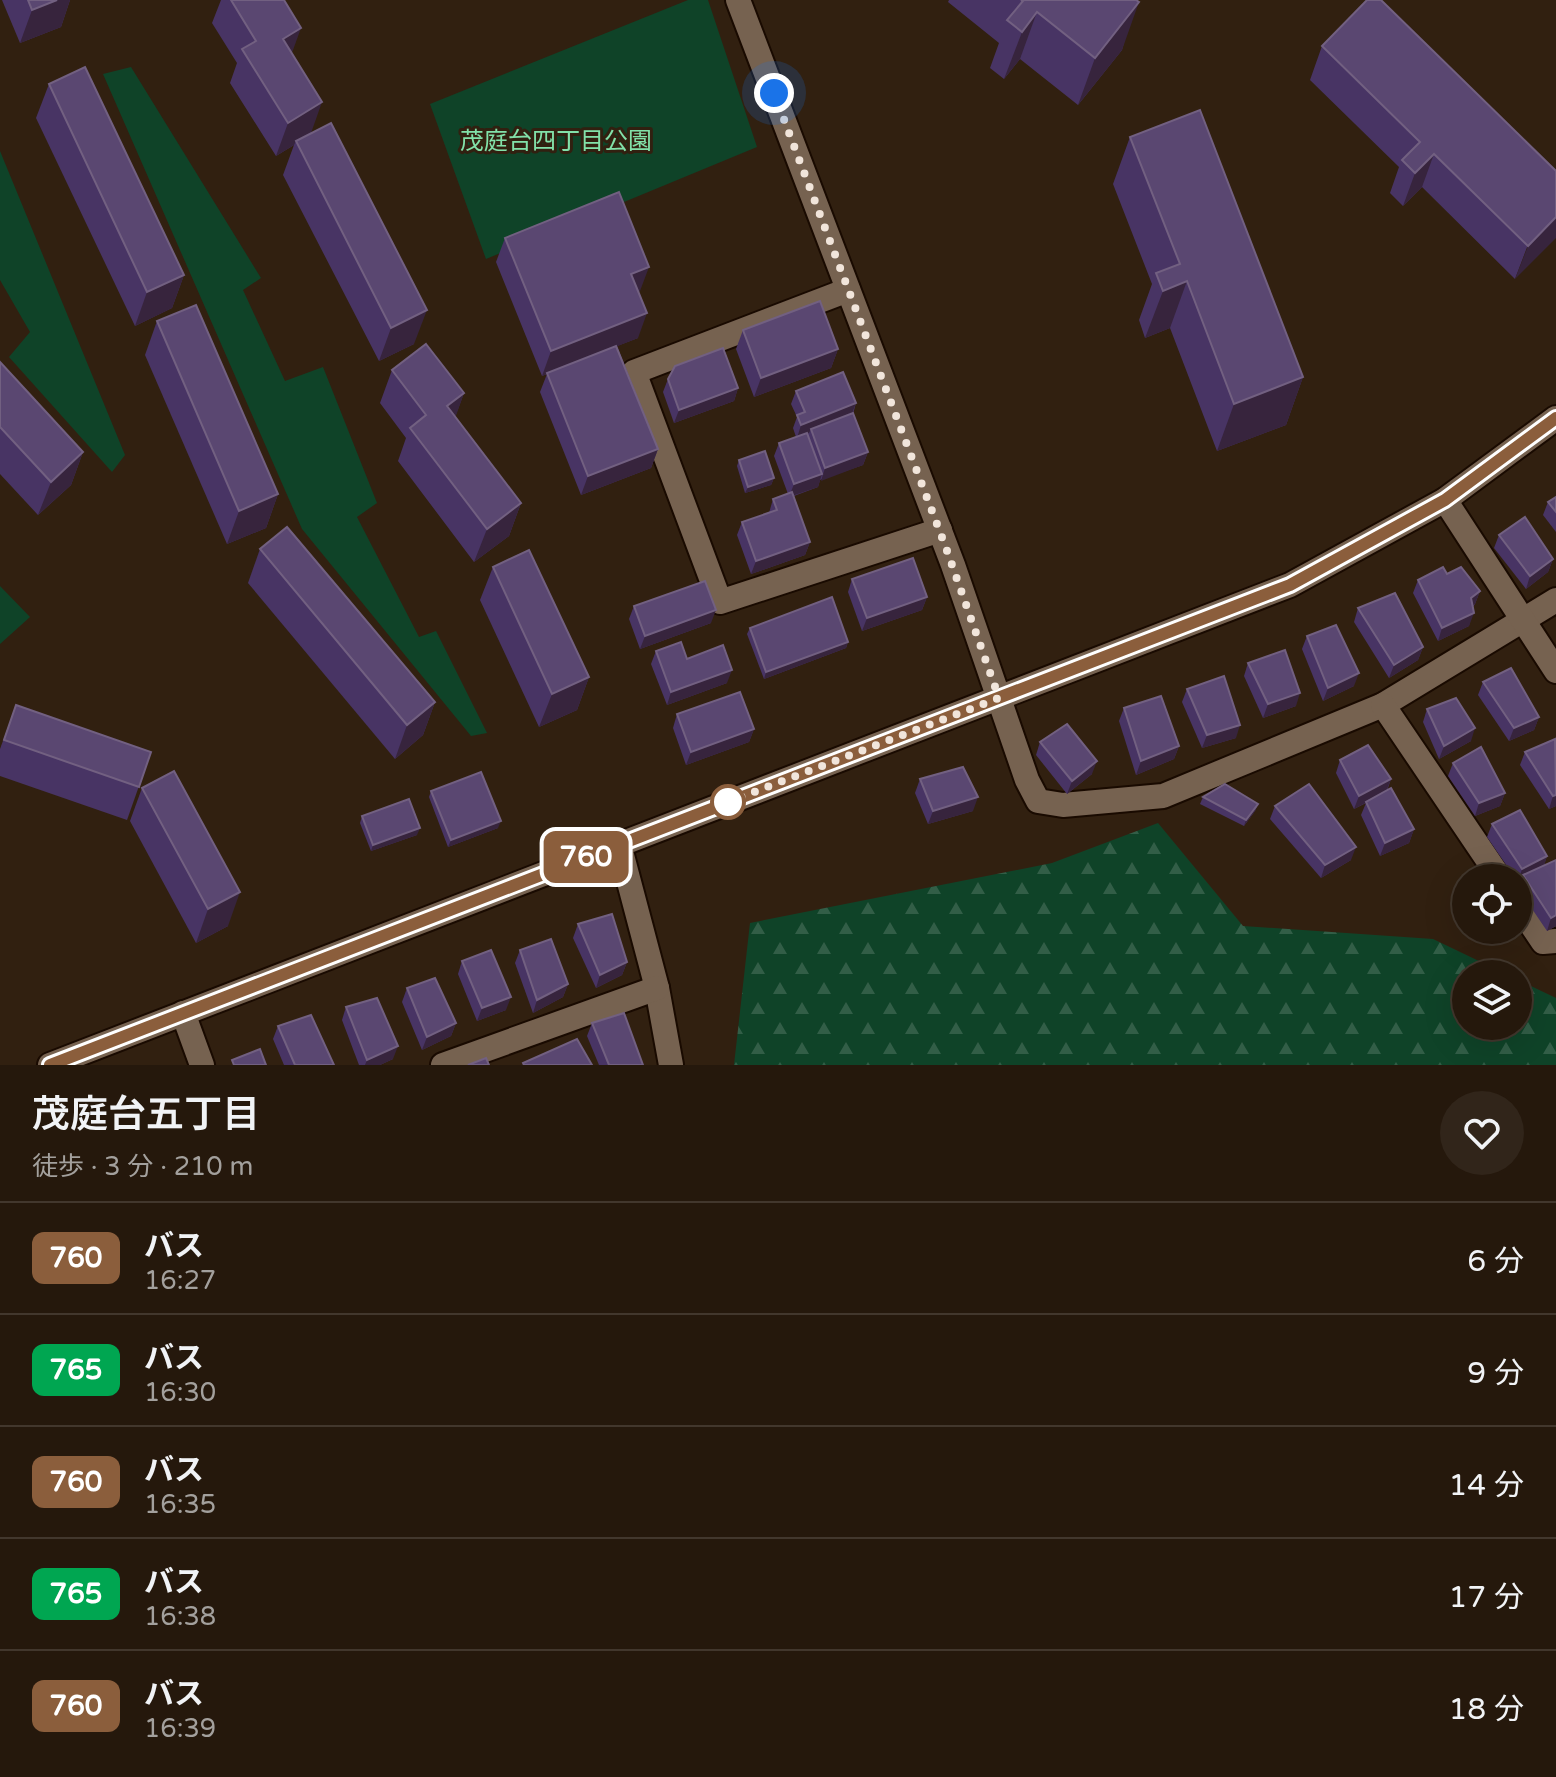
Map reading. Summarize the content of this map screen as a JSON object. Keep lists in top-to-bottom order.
{
  "parks": ["茂庭台四丁目公園"],
  "lines": ["bus line 760"],
  "page": {
    "on_map": "760",
    "heading": ["茂庭台五丁目", "徒歩 · 3 分 · 210 m"],
    "list": [
      {
        "mark": "760",
        "name": "バス",
        "note": "16:27",
        "value": "6 分"
      },
      {
        "mark": "765",
        "name": "バス",
        "note": "16:30",
        "value": "9 分"
      },
      {
        "mark": "760",
        "name": "バス",
        "note": "16:35",
        "value": "14 分"
      },
      {
        "mark": "765",
        "name": "バス",
        "note": "16:38",
        "value": "17 分"
      },
      {
        "mark": "760",
        "name": "バス",
        "note": "16:39",
        "value": "18 分"
      }
    ]
  }
}
